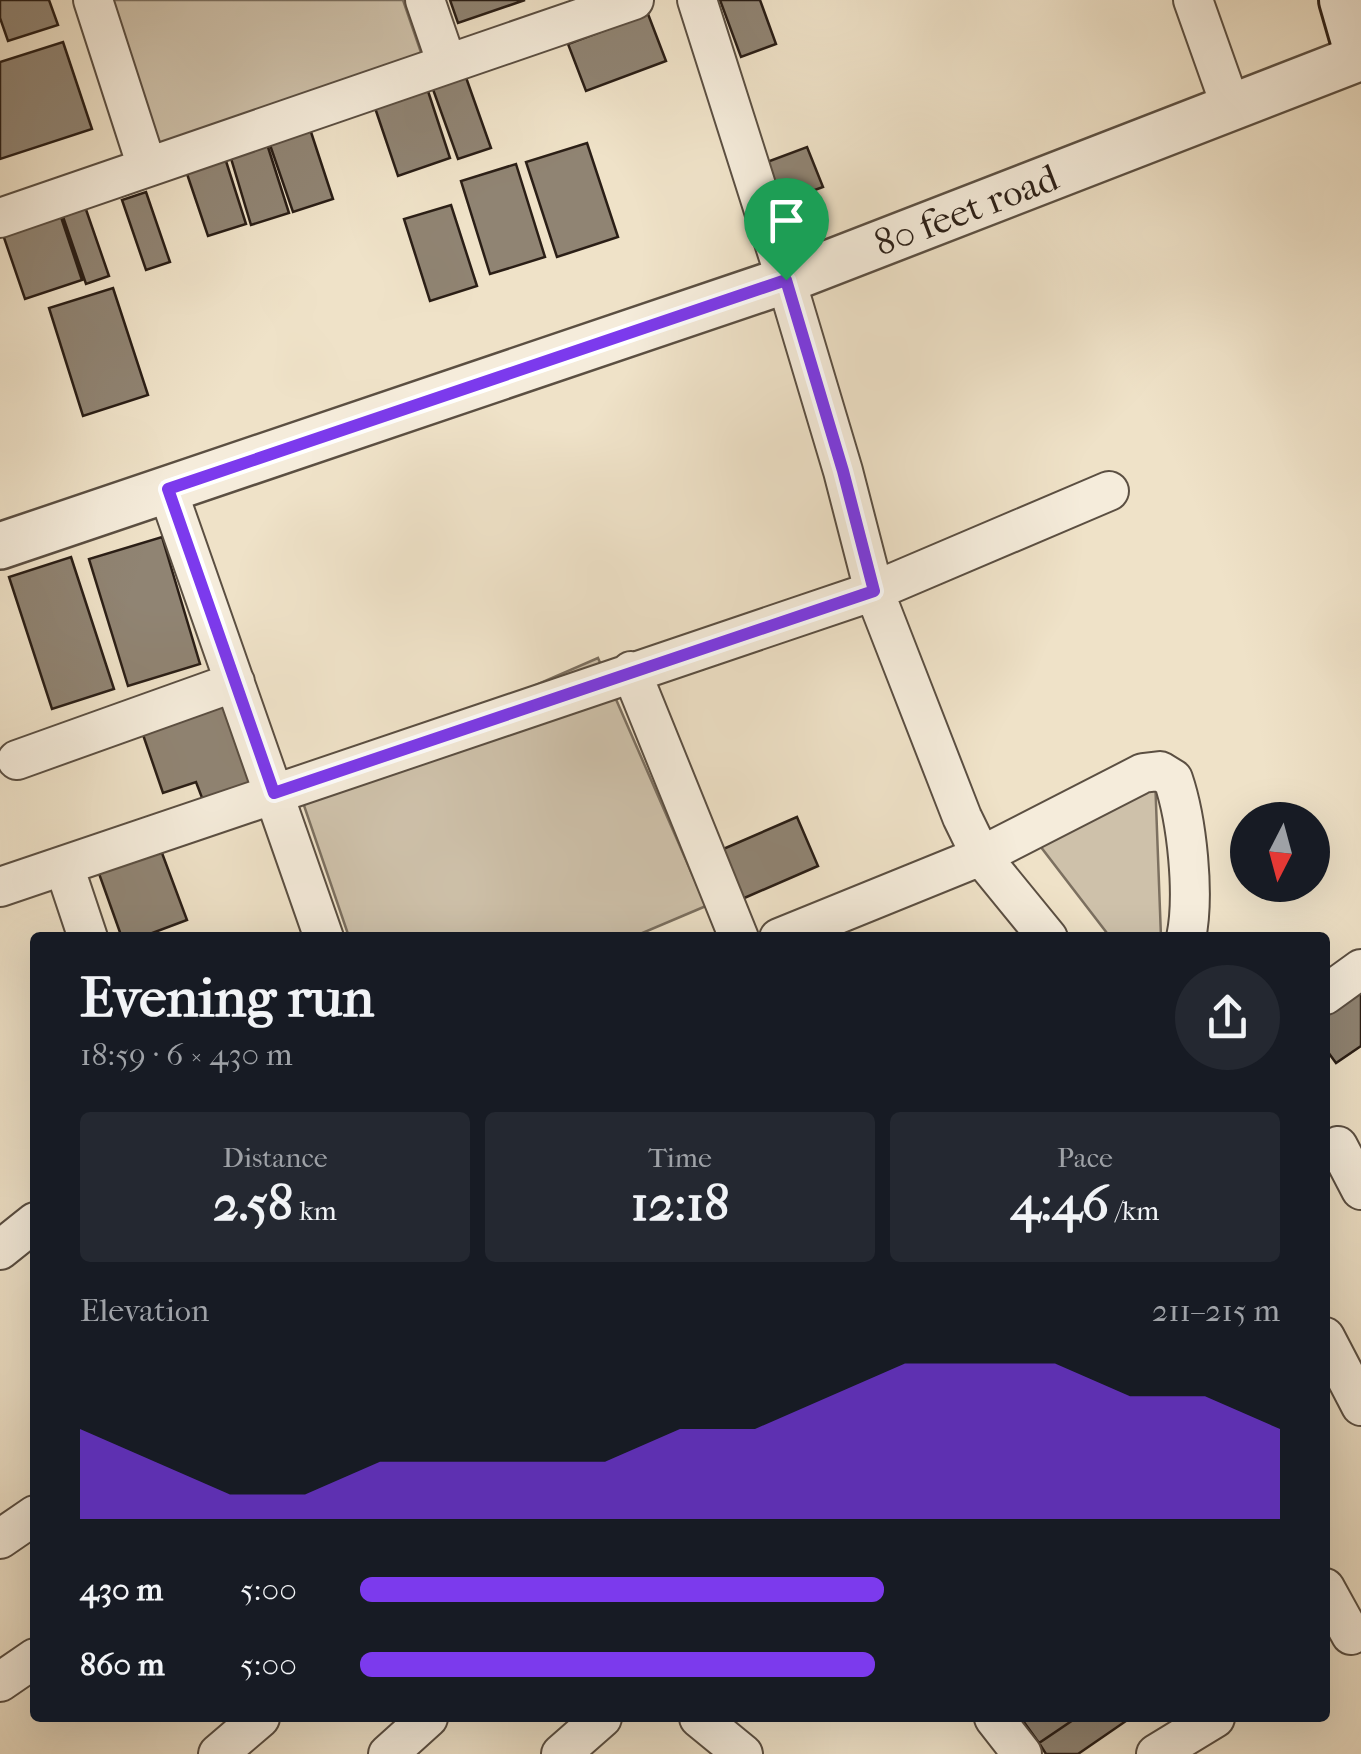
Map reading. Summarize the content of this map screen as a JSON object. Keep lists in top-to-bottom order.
{
  "streets": {
    "street": ["80 feet road"]
  },
  "north": "bottom",
  "page": {
    "heading": ["Evening run", "18:59 · 6 × 430 m"],
    "stats": [
      ["Distance", "2.58 km"],
      ["Time", "12:18"],
      ["Pace", "4:46 /km"]
    ],
    "chart": ["Elevation", "211–215 m"],
    "list": [
      {
        "name": "430 m",
        "note": "5:00"
      },
      {
        "name": "860 m",
        "note": "5:00"
      }
    ]
  }
}
